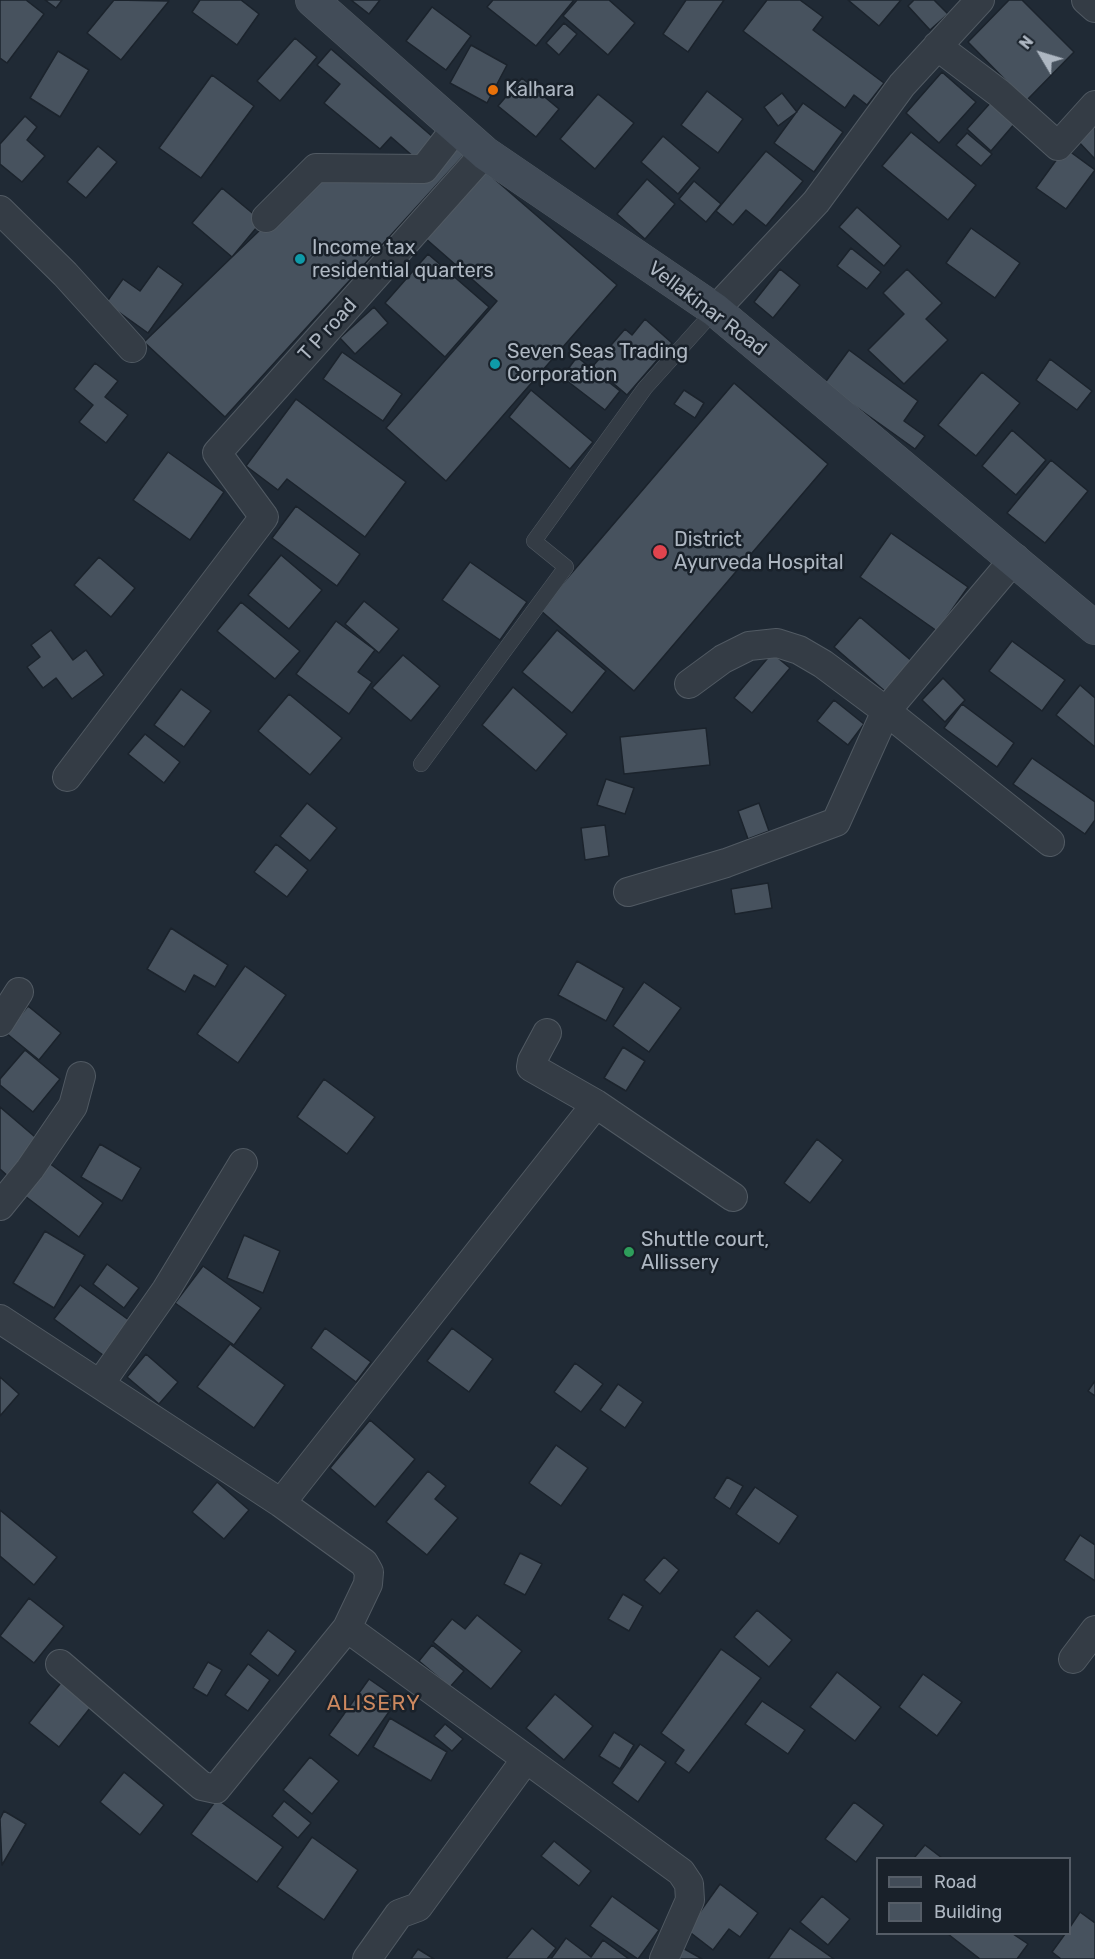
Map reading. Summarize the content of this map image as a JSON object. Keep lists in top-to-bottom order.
{
  "streets": {
    "main road": ["Vellakinar Road"],
    "street": ["T P road"]
  },
  "crossings": [
    ["Vellakinar Road", "T P road"]
  ],
  "districts": ["ALISERY"],
  "places": [
    "Kalhara",
    "Income tax residential quarters",
    "Seven Seas Trading Corporation",
    "District Ayurveda Hospital",
    "Shuttle court, Allissery"
  ],
  "legend": ["Road", "Building"],
  "north": "top left"
}
